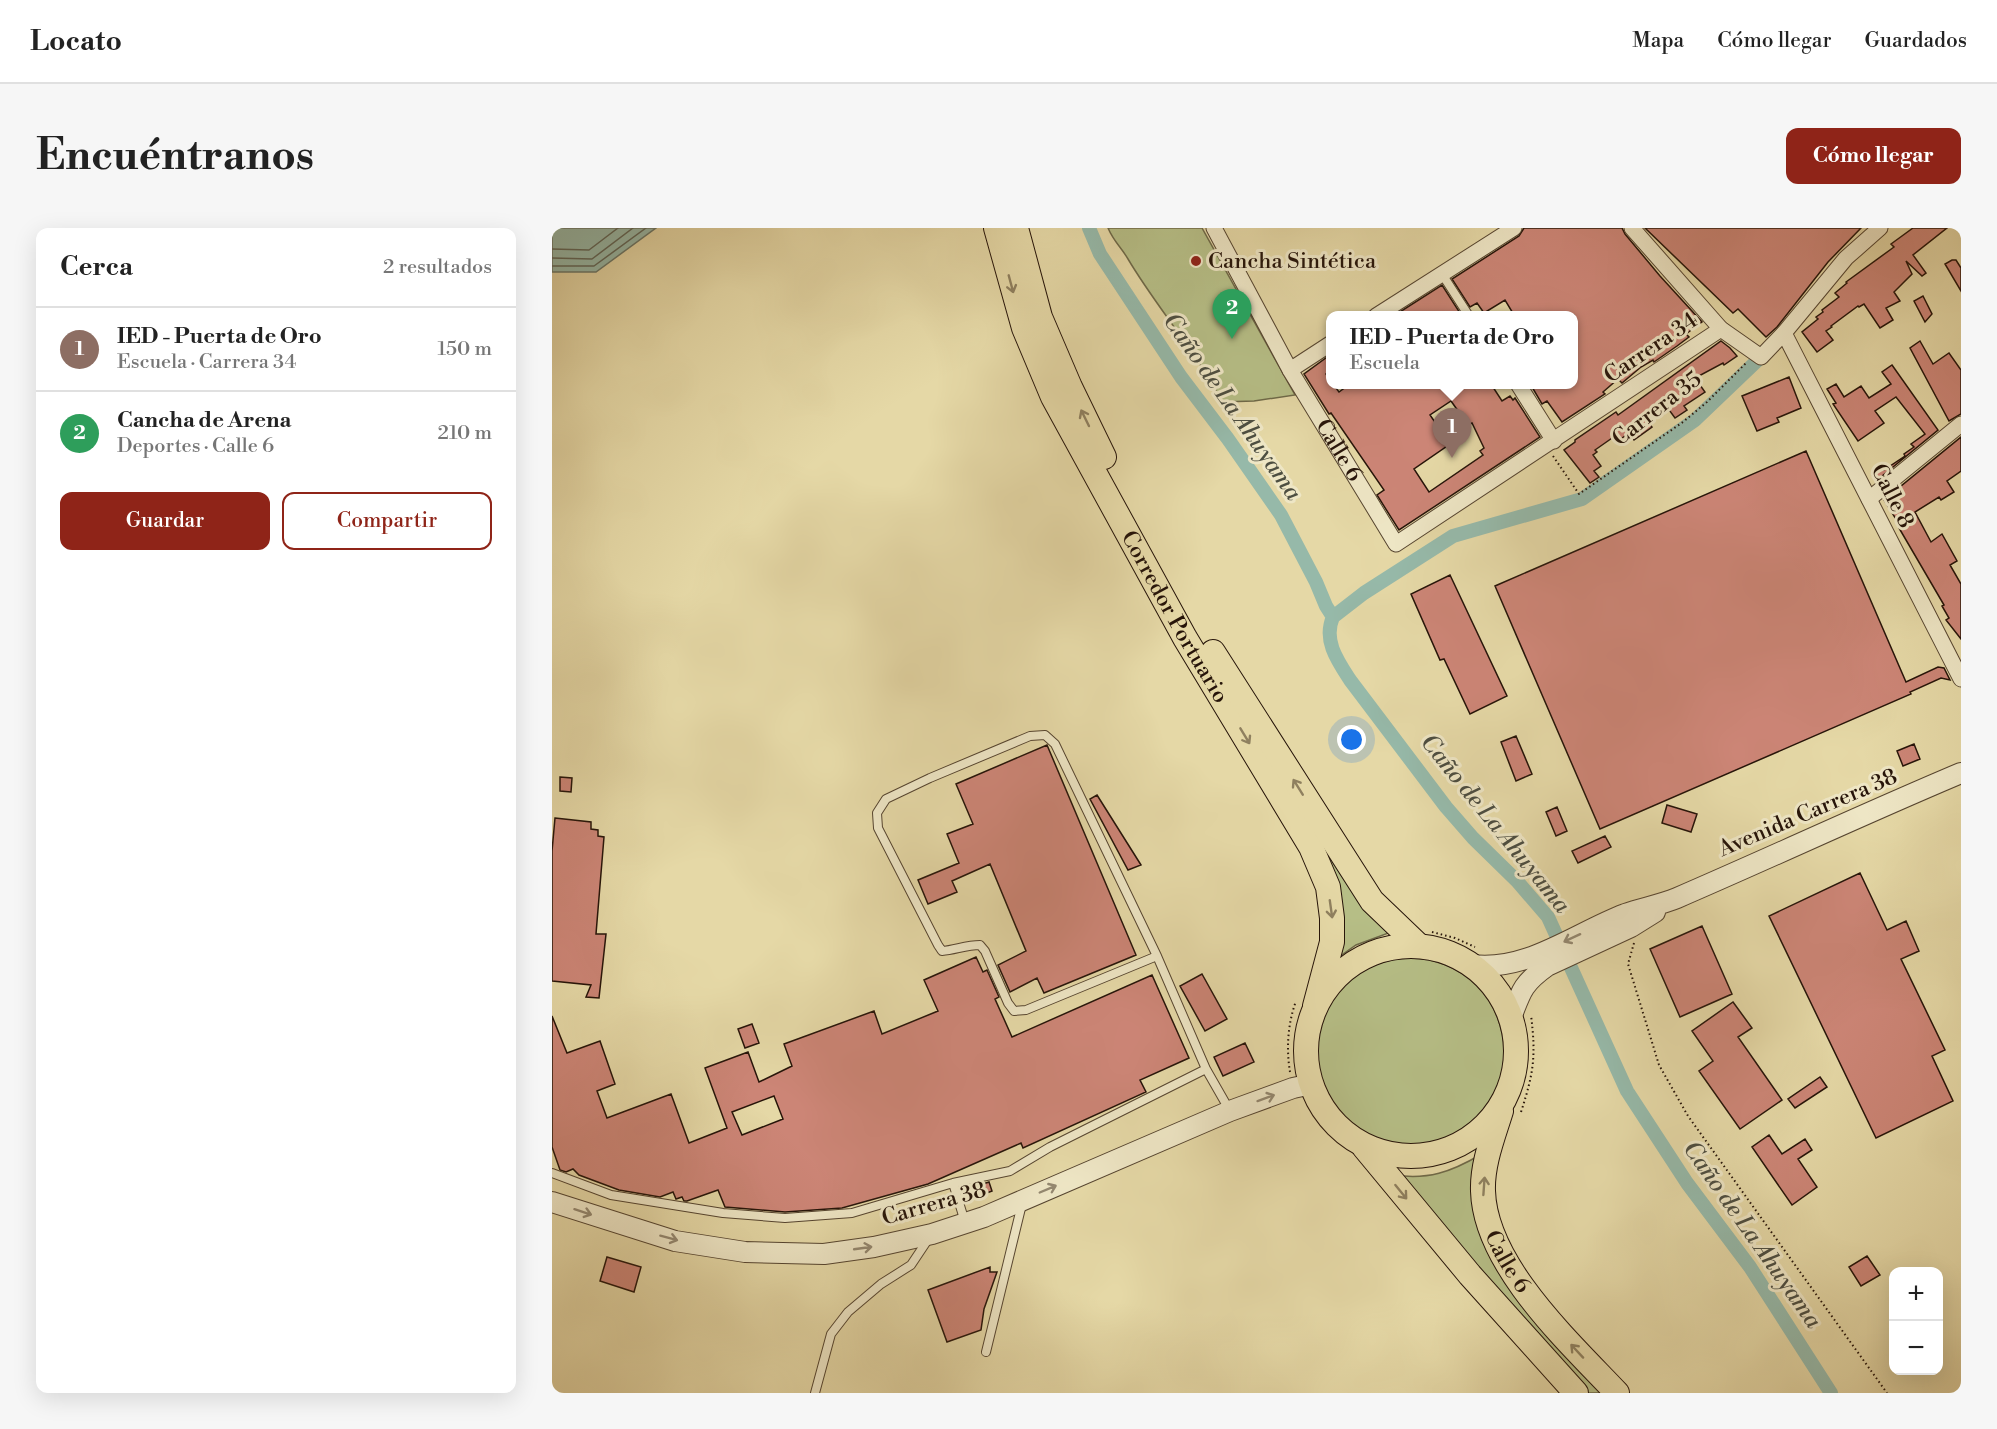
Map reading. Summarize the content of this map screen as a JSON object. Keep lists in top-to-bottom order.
{
  "streets": {
    "main road": ["Calle 6", "Corredor Portuario"],
    "street": [
      "Carrera 34",
      "Calle 8",
      "Avenida Carrera 38",
      "Carrera 38"
    ],
    "path": ["Carrera 35"]
  },
  "crossings": [
    ["Carrera 34", "Carrera 35"],
    ["Carrera 34", "Calle 6"],
    ["Calle 6", "Corredor Portuario"],
    ["Calle 6", "Avenida Carrera 38"],
    ["Corredor Portuario", "Carrera 38"]
  ],
  "one_way": ["Carrera 38"],
  "water": ["Caño de La Ahuyama"],
  "places": ["Cancha Sintética"],
  "page": {
    "header": "Locato",
    "nav": ["Mapa", "Cómo llegar", "Guardados"],
    "buttons": [
      "Cómo llegar",
      ["Guardar", "Compartir"]
    ],
    "title": "Encuéntranos",
    "heading": ["Cerca", "2 resultados"],
    "pins": ["2", "1"],
    "list": [
      {
        "mark": "1",
        "name": "IED - Puerta de Oro",
        "note": "Escuela · Carrera 34",
        "value": "150 m"
      },
      {
        "mark": "2",
        "name": "Cancha de Arena",
        "note": "Deportes · Calle 6",
        "value": "210 m"
      }
    ],
    "popup": ["IED - Puerta de Oro", "Escuela"],
    "map_buttons": ["+", "−"]
  }
}
